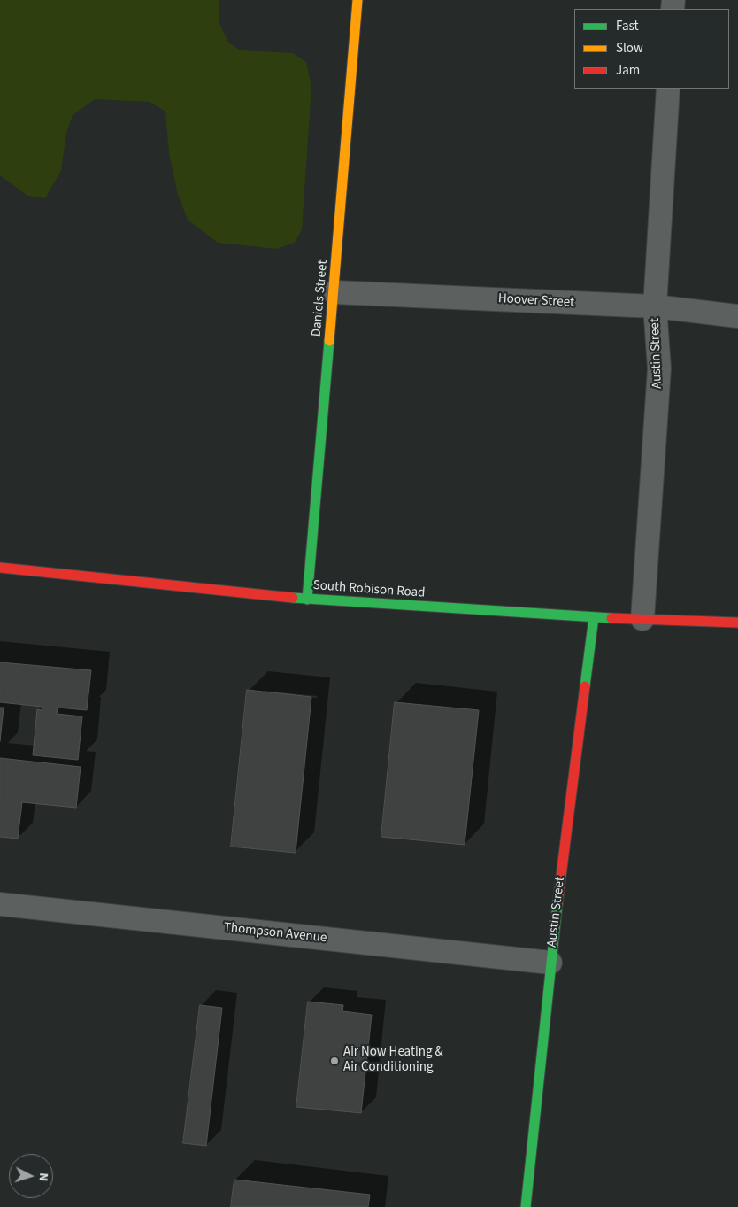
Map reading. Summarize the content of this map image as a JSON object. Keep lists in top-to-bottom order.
{
  "streets": {
    "street": [
      "Daniels Street",
      "Hoover Street",
      "Austin Street",
      "South Robison Road",
      "Thompson Avenue"
    ]
  },
  "crossings": [
    ["Daniels Street", "Hoover Street"],
    ["Daniels Street", "South Robison Road"],
    ["Hoover Street", "Austin Street"],
    ["Austin Street", "South Robison Road"],
    ["Austin Street", "Thompson Avenue"]
  ],
  "places": ["Air Now Heating & Air Conditioning"],
  "legend": ["Fast", "Slow", "Jam"],
  "north": "right"
}
